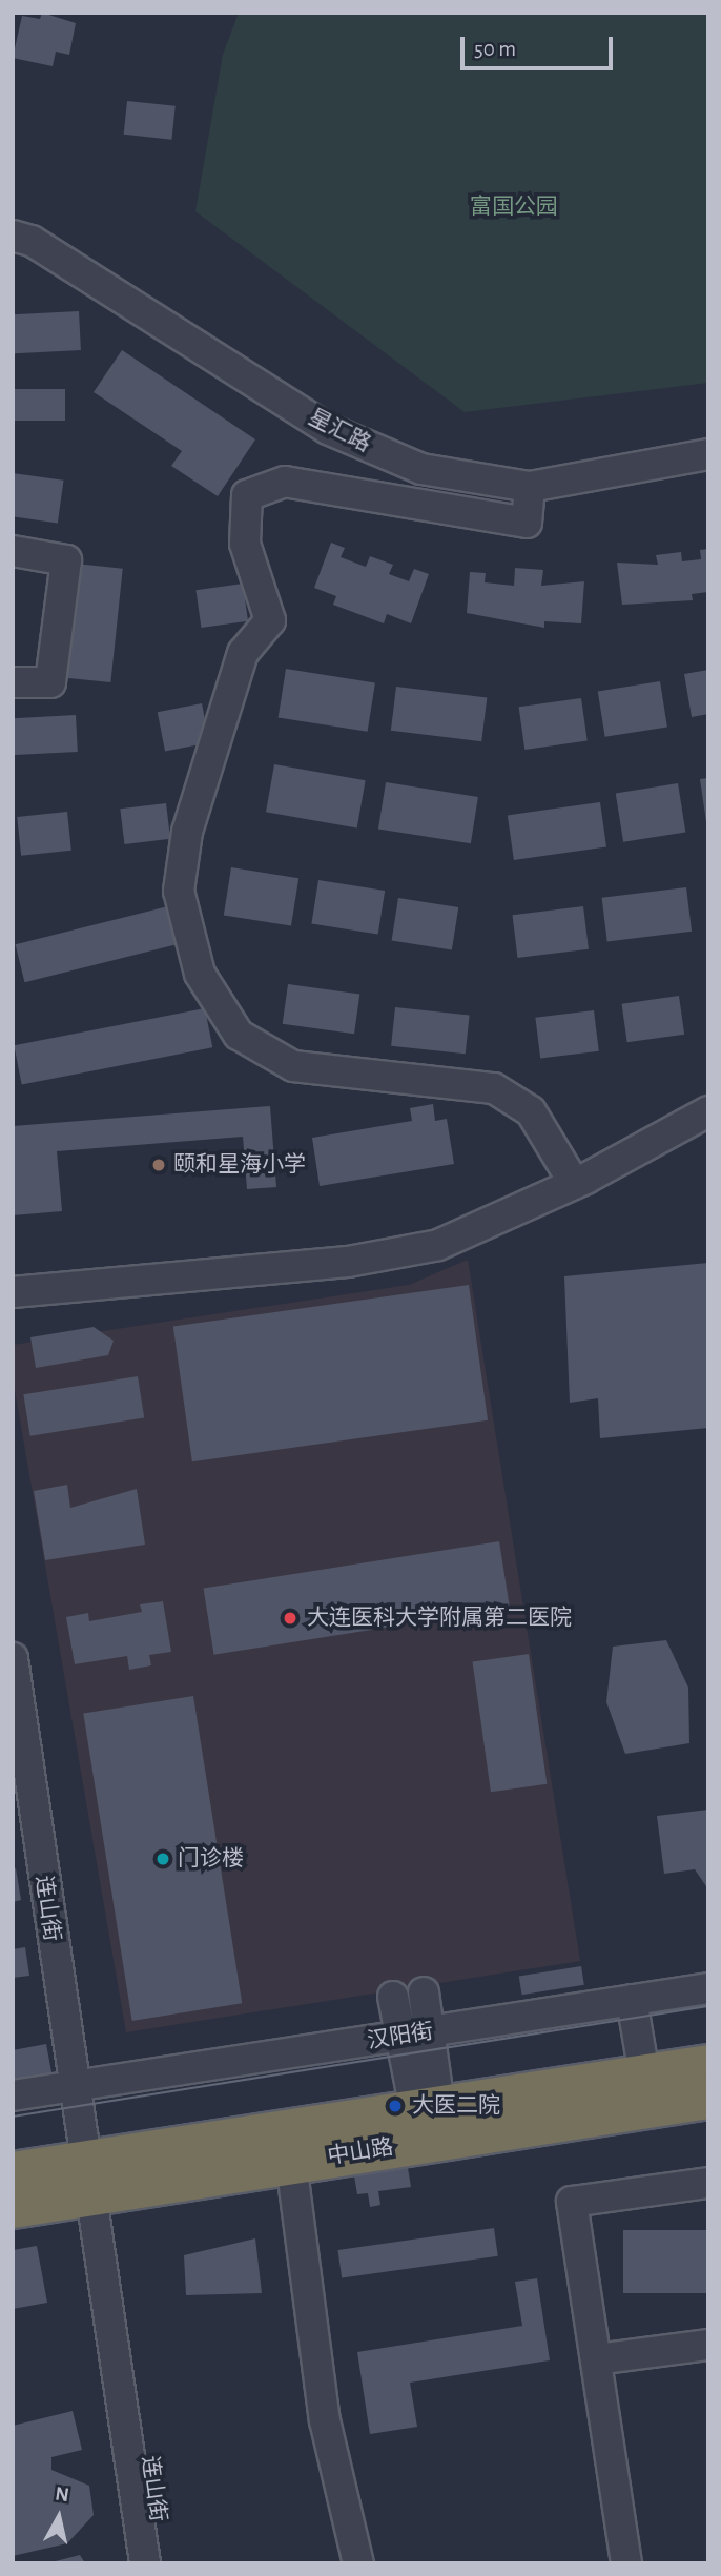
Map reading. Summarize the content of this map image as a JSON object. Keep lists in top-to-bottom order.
{
  "streets": {
    "highway": ["中山路"],
    "street": ["星汇路", "连山街", "汉阳街"]
  },
  "crossings": [
    ["连山街", "汉阳街"],
    ["连山街", "中山路"]
  ],
  "parks": ["富国公园"],
  "places": [
    "颐和星海小学",
    "大连医科大学附属第二医院",
    "门诊楼",
    "大医二院"
  ],
  "scale_bar": "50 m",
  "north": "top"
}
